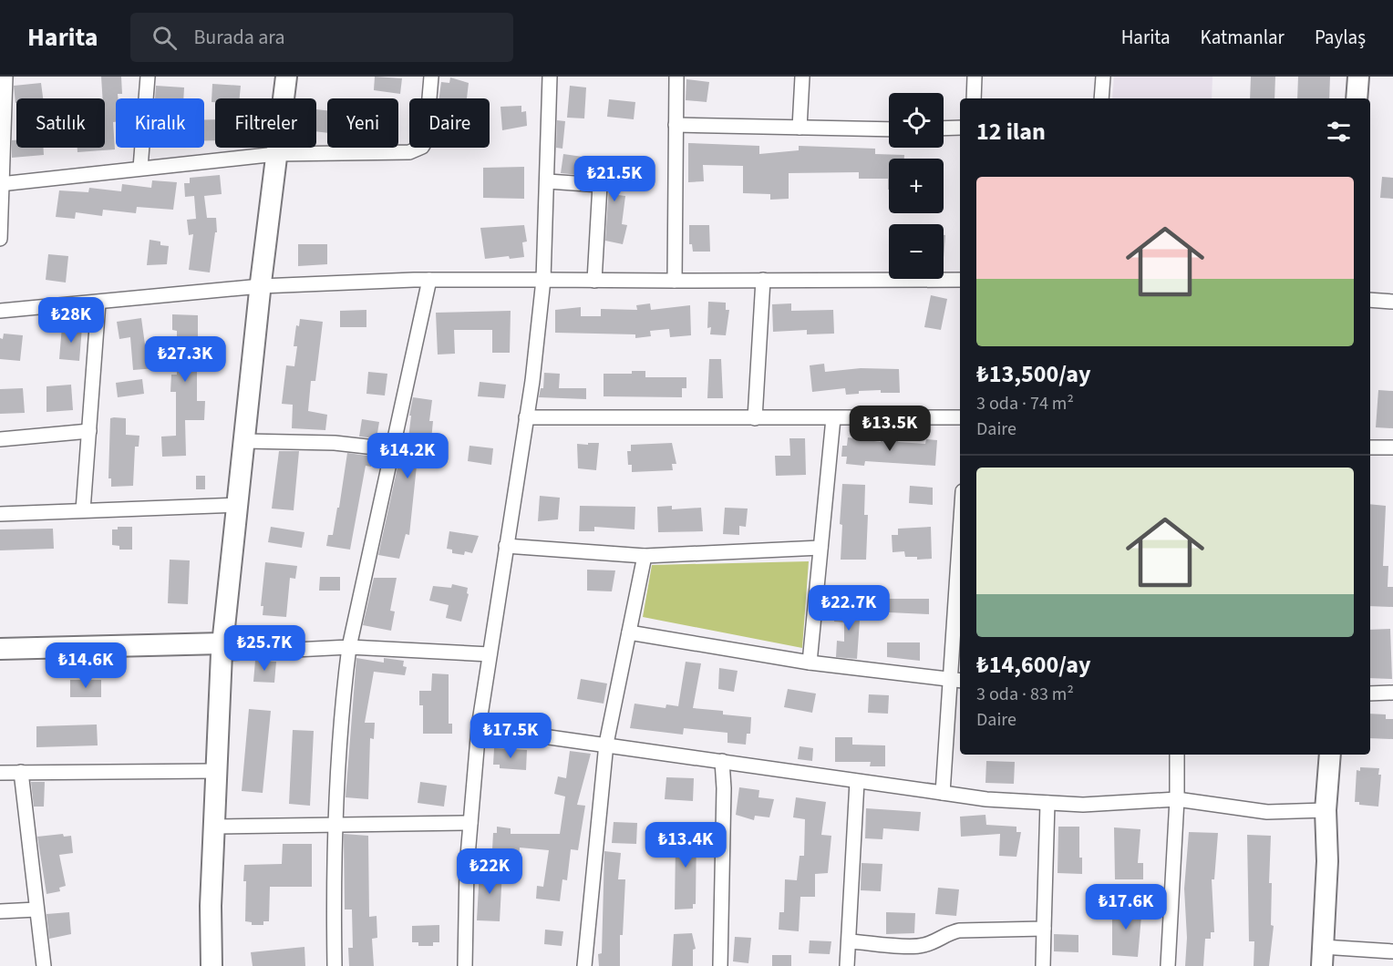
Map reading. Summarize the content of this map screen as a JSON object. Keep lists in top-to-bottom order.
{
  "page": {
    "header": "Harita",
    "search": "Burada ara",
    "nav": ["Harita", "Katmanlar", "Paylaş"],
    "map_buttons": ["+", "−"],
    "chip": [
      "Satılık",
      "Kiralık",
      "Filtreler",
      "Yeni",
      "Daire"
    ],
    "heading": "12 ilan",
    "price": [
      "₺21.5K",
      "₺28K",
      "₺27.3K",
      "₺13.5K",
      "₺14.2K",
      "₺22.7K",
      "₺25.7K",
      "₺14.6K",
      "₺17.5K",
      "₺13.4K",
      "₺22K",
      "₺17.6K"
    ],
    "list": [
      {
        "name": "₺13,500/ay",
        "note": "3 oda · 74 m² · Daire"
      },
      {
        "name": "₺14,600/ay",
        "note": "3 oda · 83 m² · Daire"
      }
    ]
  }
}
